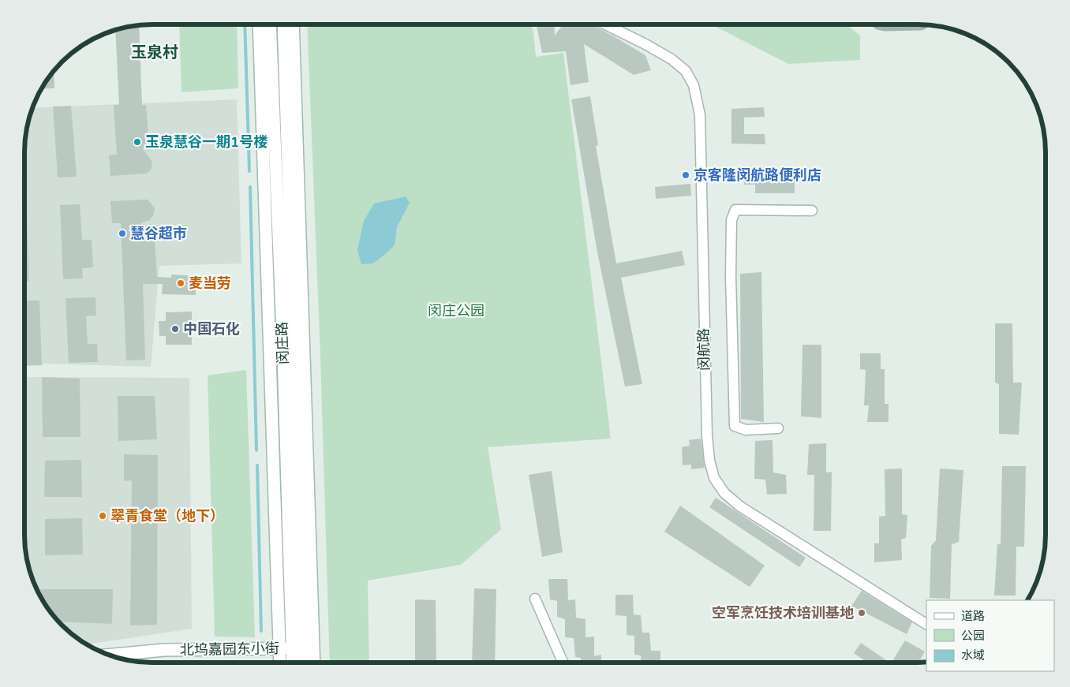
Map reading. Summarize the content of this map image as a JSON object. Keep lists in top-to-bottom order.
{
  "streets": {
    "street": ["闵庄路", "闵航路", "北坞嘉园东小街"]
  },
  "crossings": [
    ["闵庄路", "北坞嘉园东小街"]
  ],
  "districts": ["玉泉村"],
  "parks": ["闵庄公园"],
  "places": [
    "玉泉慧谷一期1号楼",
    "京客隆闵航路便利店",
    "慧谷超市",
    "麦当劳",
    "中国石化",
    "翠青食堂（地下）",
    "空军烹饪技术培训基地"
  ],
  "legend": ["道路", "公园", "水域"]
}
